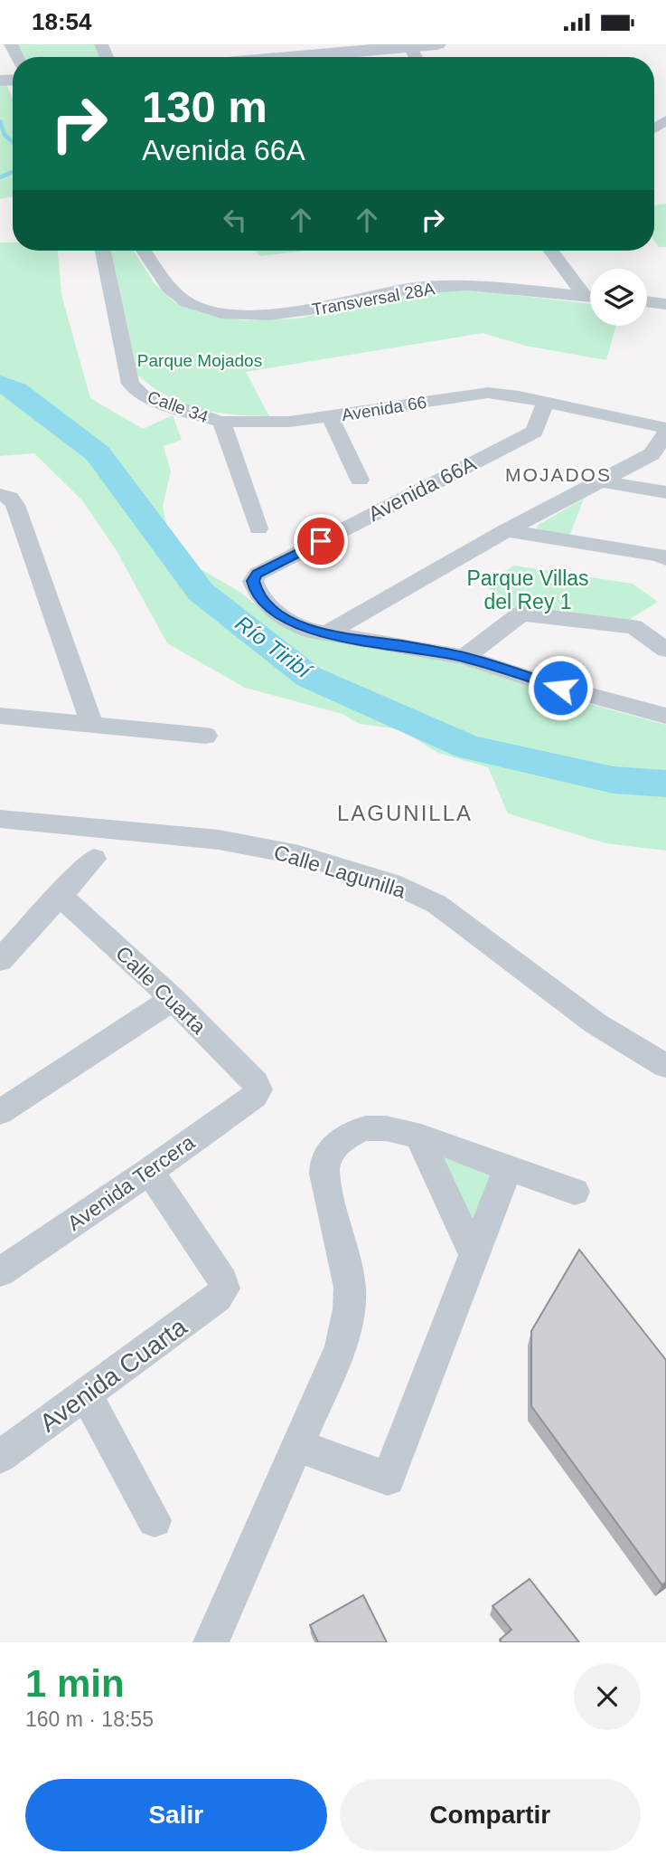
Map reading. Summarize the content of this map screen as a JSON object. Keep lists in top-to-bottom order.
{
  "streets": {
    "street": [
      "Transversal 28A",
      "Calle 34",
      "Avenida 66",
      "Avenida 66A",
      "Calle Lagunilla",
      "Calle Cuarta",
      "Avenida Tercera",
      "Avenida Cuarta"
    ]
  },
  "crossings": [
    ["Calle 34", "Avenida 66"],
    ["Avenida 66", "Avenida 66A"],
    ["Calle Cuarta", "Avenida Tercera"],
    ["Avenida Tercera", "Avenida Cuarta"]
  ],
  "districts": ["MOJADOS", "LAGUNILLA"],
  "water": ["Río Tiribí"],
  "parks": ["Parque Mojados", "Parque Villas del Rey 1"],
  "page": {
    "status": "18:54",
    "turn": ["130 m", "Avenida 66A"],
    "heading": ["1 min", "160 m · 18:55"],
    "buttons": ["Salir", "Compartir"]
  }
}
